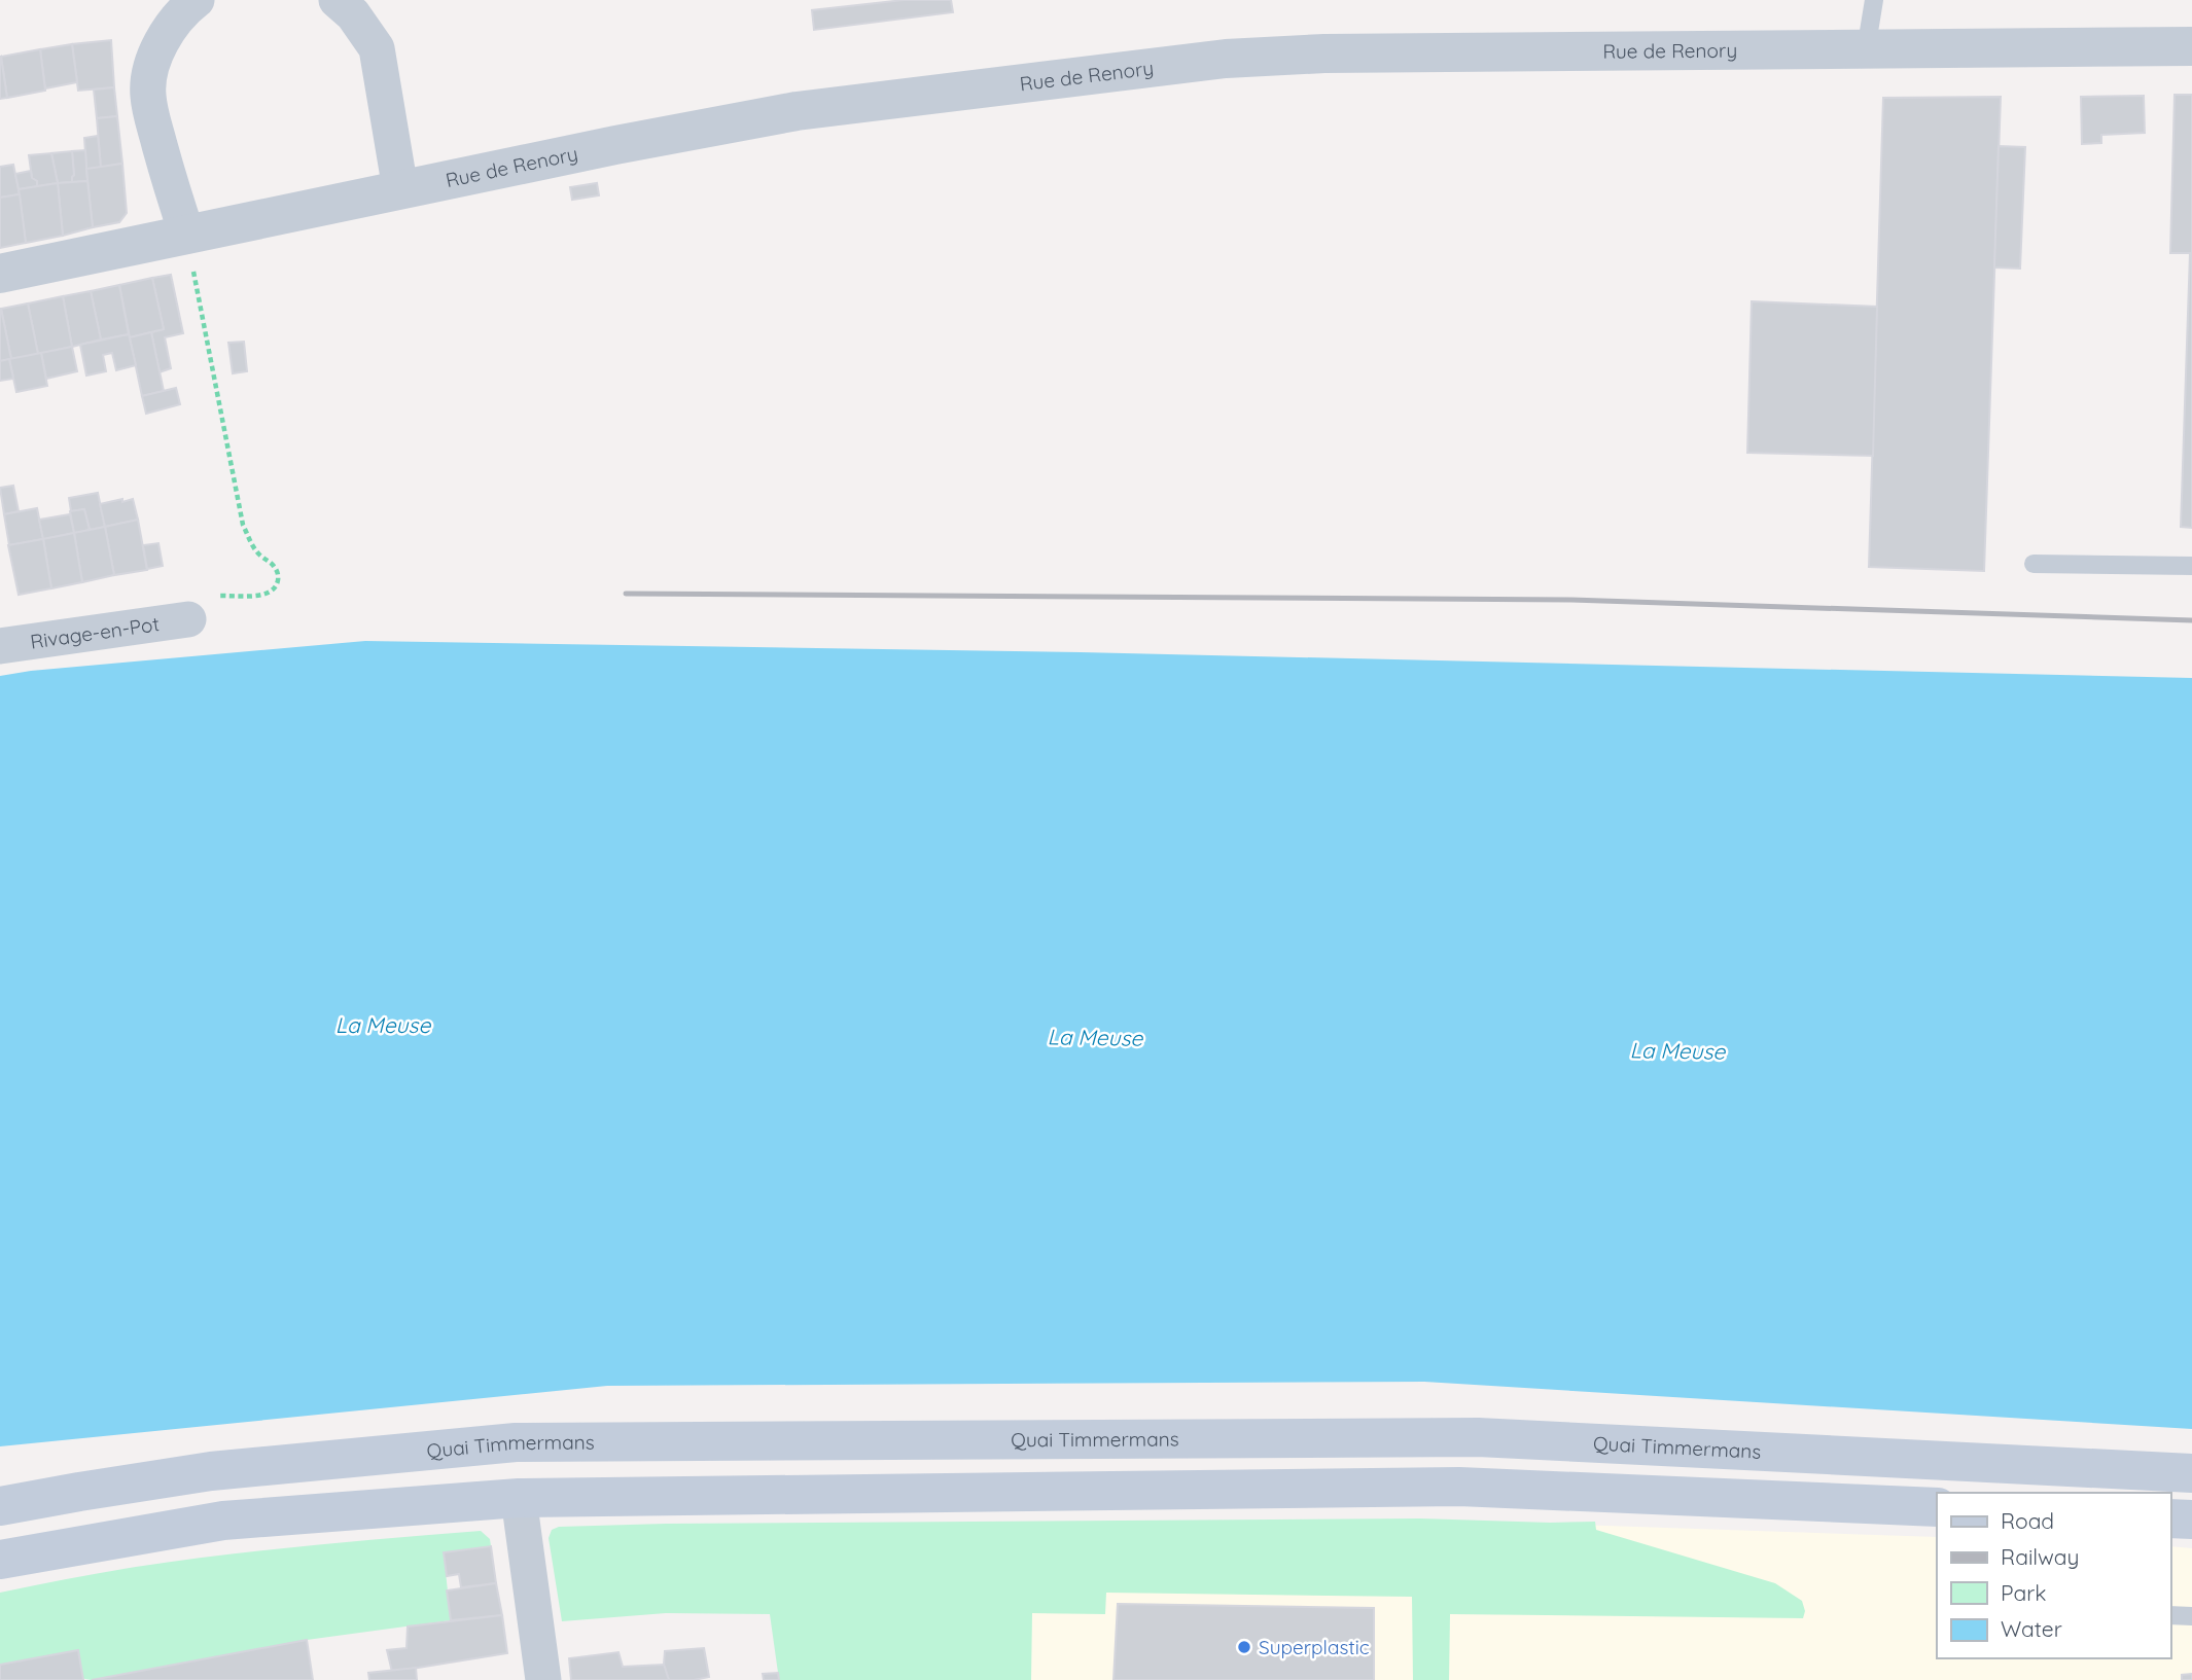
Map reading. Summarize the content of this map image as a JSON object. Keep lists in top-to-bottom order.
{
  "streets": {
    "main road": ["Quai Timmermans"],
    "street": ["Rue de Renory", "Rivage-en-Pot"]
  },
  "water": ["La Meuse"],
  "places": ["Superplastic"],
  "legend": [
    "Road",
    "Railway",
    "Park",
    "Water"
  ]
}
